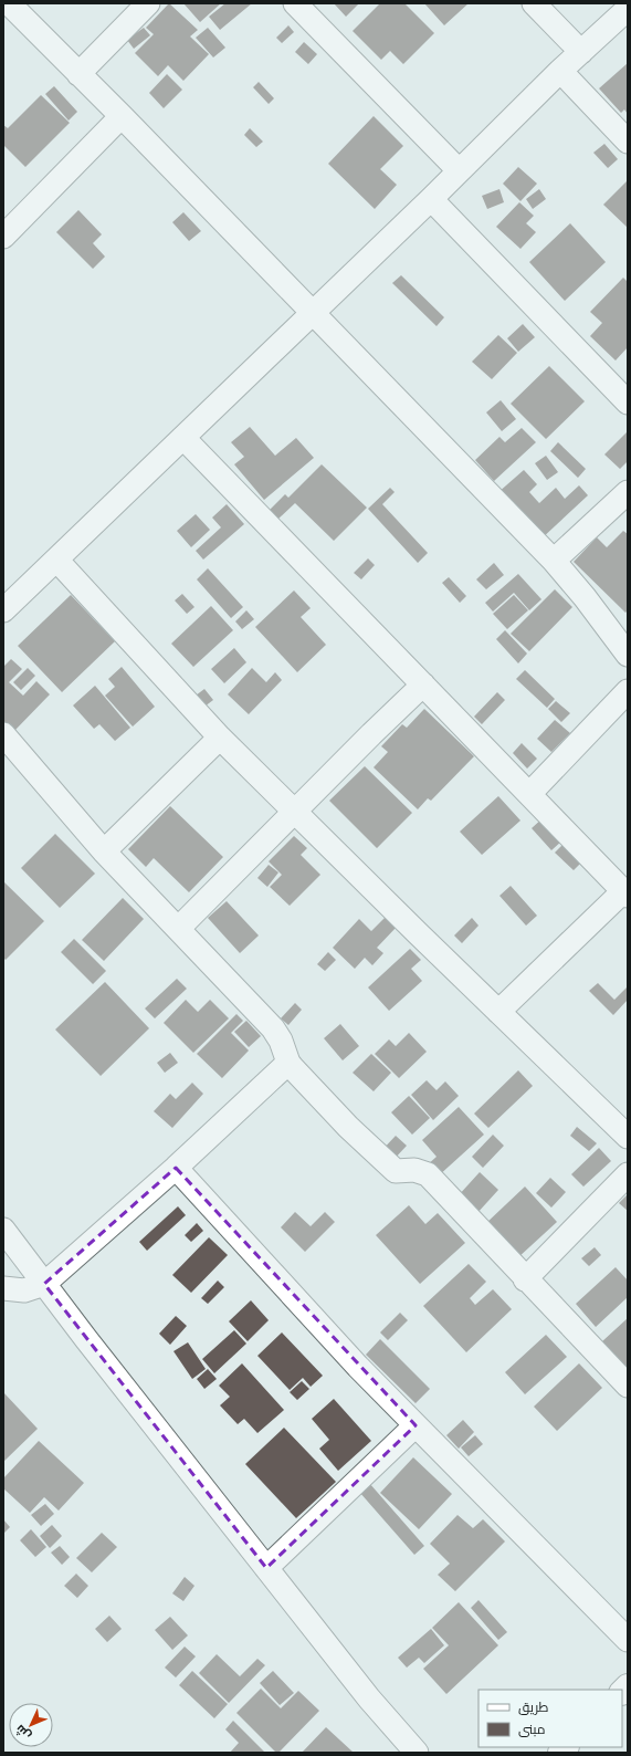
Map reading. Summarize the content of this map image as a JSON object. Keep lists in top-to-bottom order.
{
  "legend": ["طريق", "مبنى"],
  "north": "bottom left"
}
